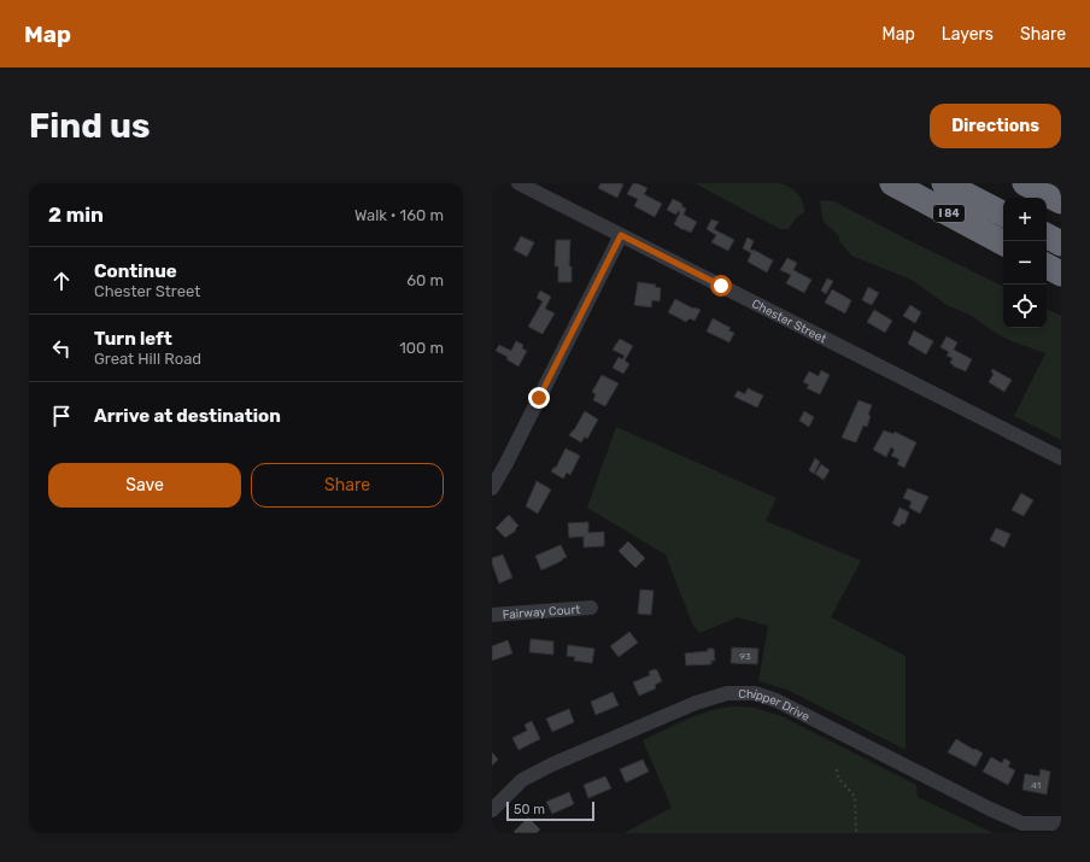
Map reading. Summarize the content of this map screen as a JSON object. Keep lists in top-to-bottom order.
{
  "streets": {
    "highway": ["I 84"],
    "street": ["Chester Street", "Fairway Court", "Chipper Drive"]
  },
  "house_numbers": ["93", "41"],
  "scale_bar": "50 m",
  "page": {
    "header": "Map",
    "nav": ["Map", "Layers", "Share"],
    "buttons": [
      "Directions",
      ["Save", "Share"]
    ],
    "title": "Find us",
    "heading": ["2 min", "Walk · 160 m"],
    "map_buttons": ["+", "−"],
    "list": [
      ["Continue", "Chester Street", "60 m"],
      ["Turn left", "Great Hill Road", "100 m"],
      "Arrive at destination"
    ],
    "scale": "50 m"
  }
}
